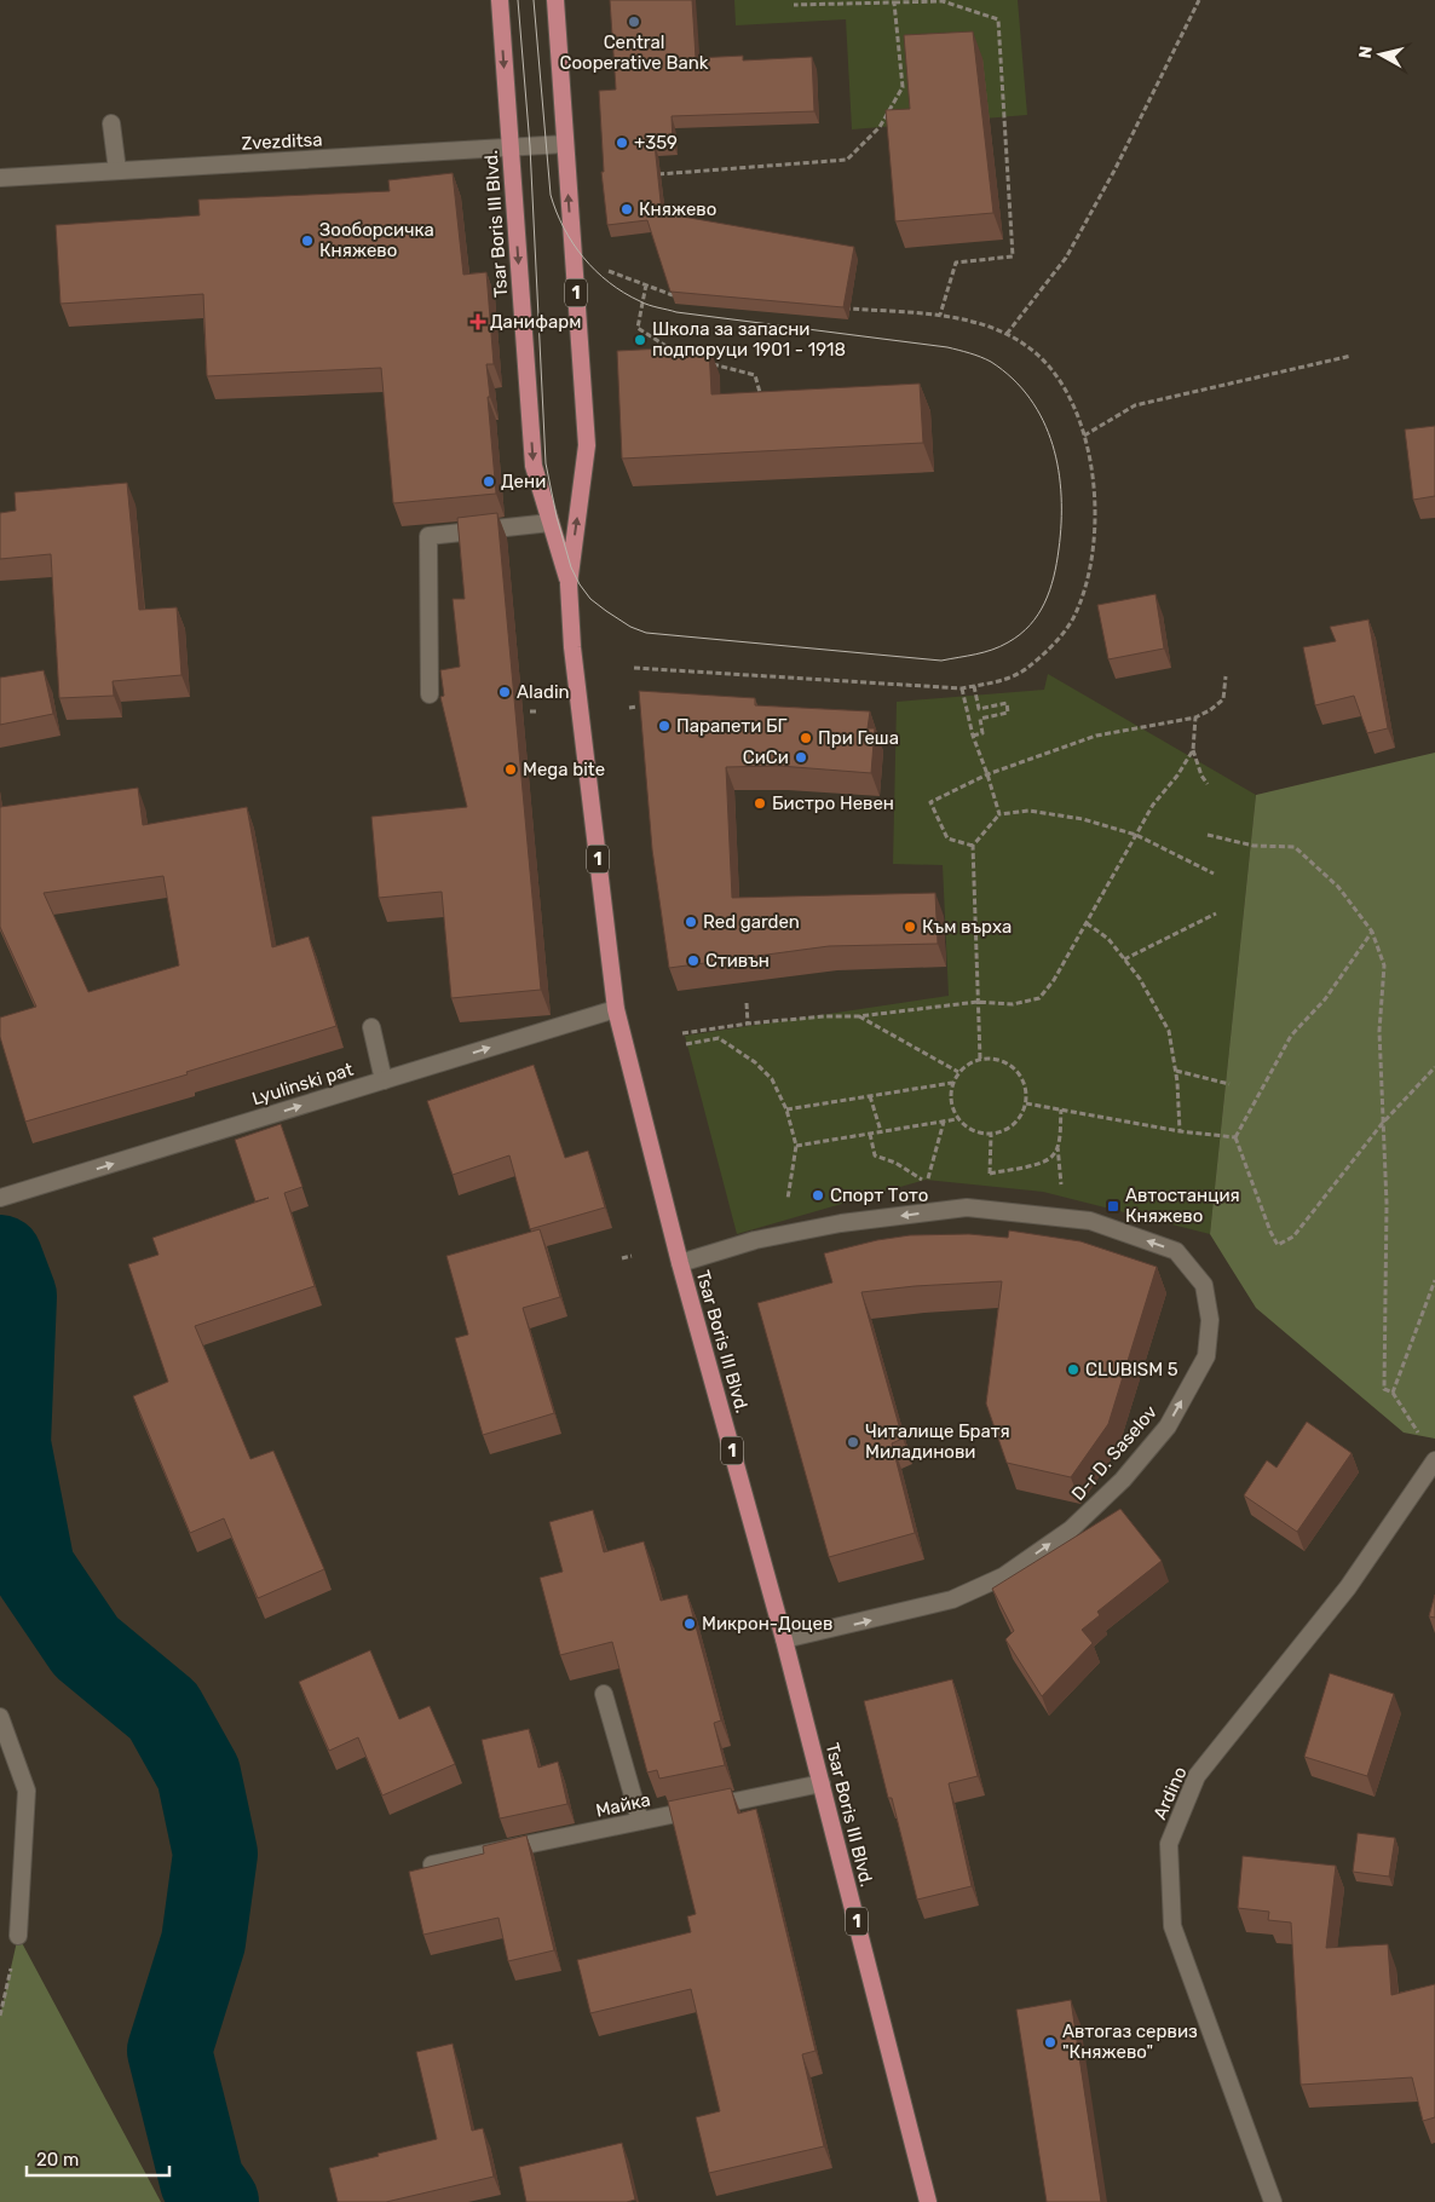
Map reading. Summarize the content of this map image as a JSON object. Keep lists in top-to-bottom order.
{
  "streets": {
    "main road": ["Tsar Boris III Blvd.", "1"],
    "street": [
      "Zvezditsa",
      "Lyulinski pat",
      "D-r D. Saselov",
      "Ardino",
      "Майка"
    ]
  },
  "crossings": [
    ["Zvezditsa", "Tsar Boris III Blvd."],
    ["Tsar Boris III Blvd.", "Lyulinski pat"],
    ["Tsar Boris III Blvd.", "D-r D. Saselov"],
    ["Tsar Boris III Blvd.", "Майка"]
  ],
  "one_way": ["Lyulinski pat"],
  "places": {
    "other": [
      "Central Cooperative Bank",
      "+359",
      "Княжево",
      "Зооборсичка Княжево",
      "Школа за запасни подпоруци 1901 - 1918",
      "Дени",
      "Aladin",
      "Парапети БГ",
      "При Геша",
      "СиСи",
      "Mega bite",
      "Бистро Невен",
      "Red garden",
      "Към върха",
      "Стивън",
      "Спорт Тото",
      "CLUBISM 5",
      "Читалище Братя Миладинови",
      "Микрон-Доцев",
      "Автогаз сервиз \"Княжево\""
    ],
    "health": ["Данифарм"],
    "transit": ["Автостанция Княжево"]
  },
  "scale_bar": "20 m",
  "north": "left"
}
